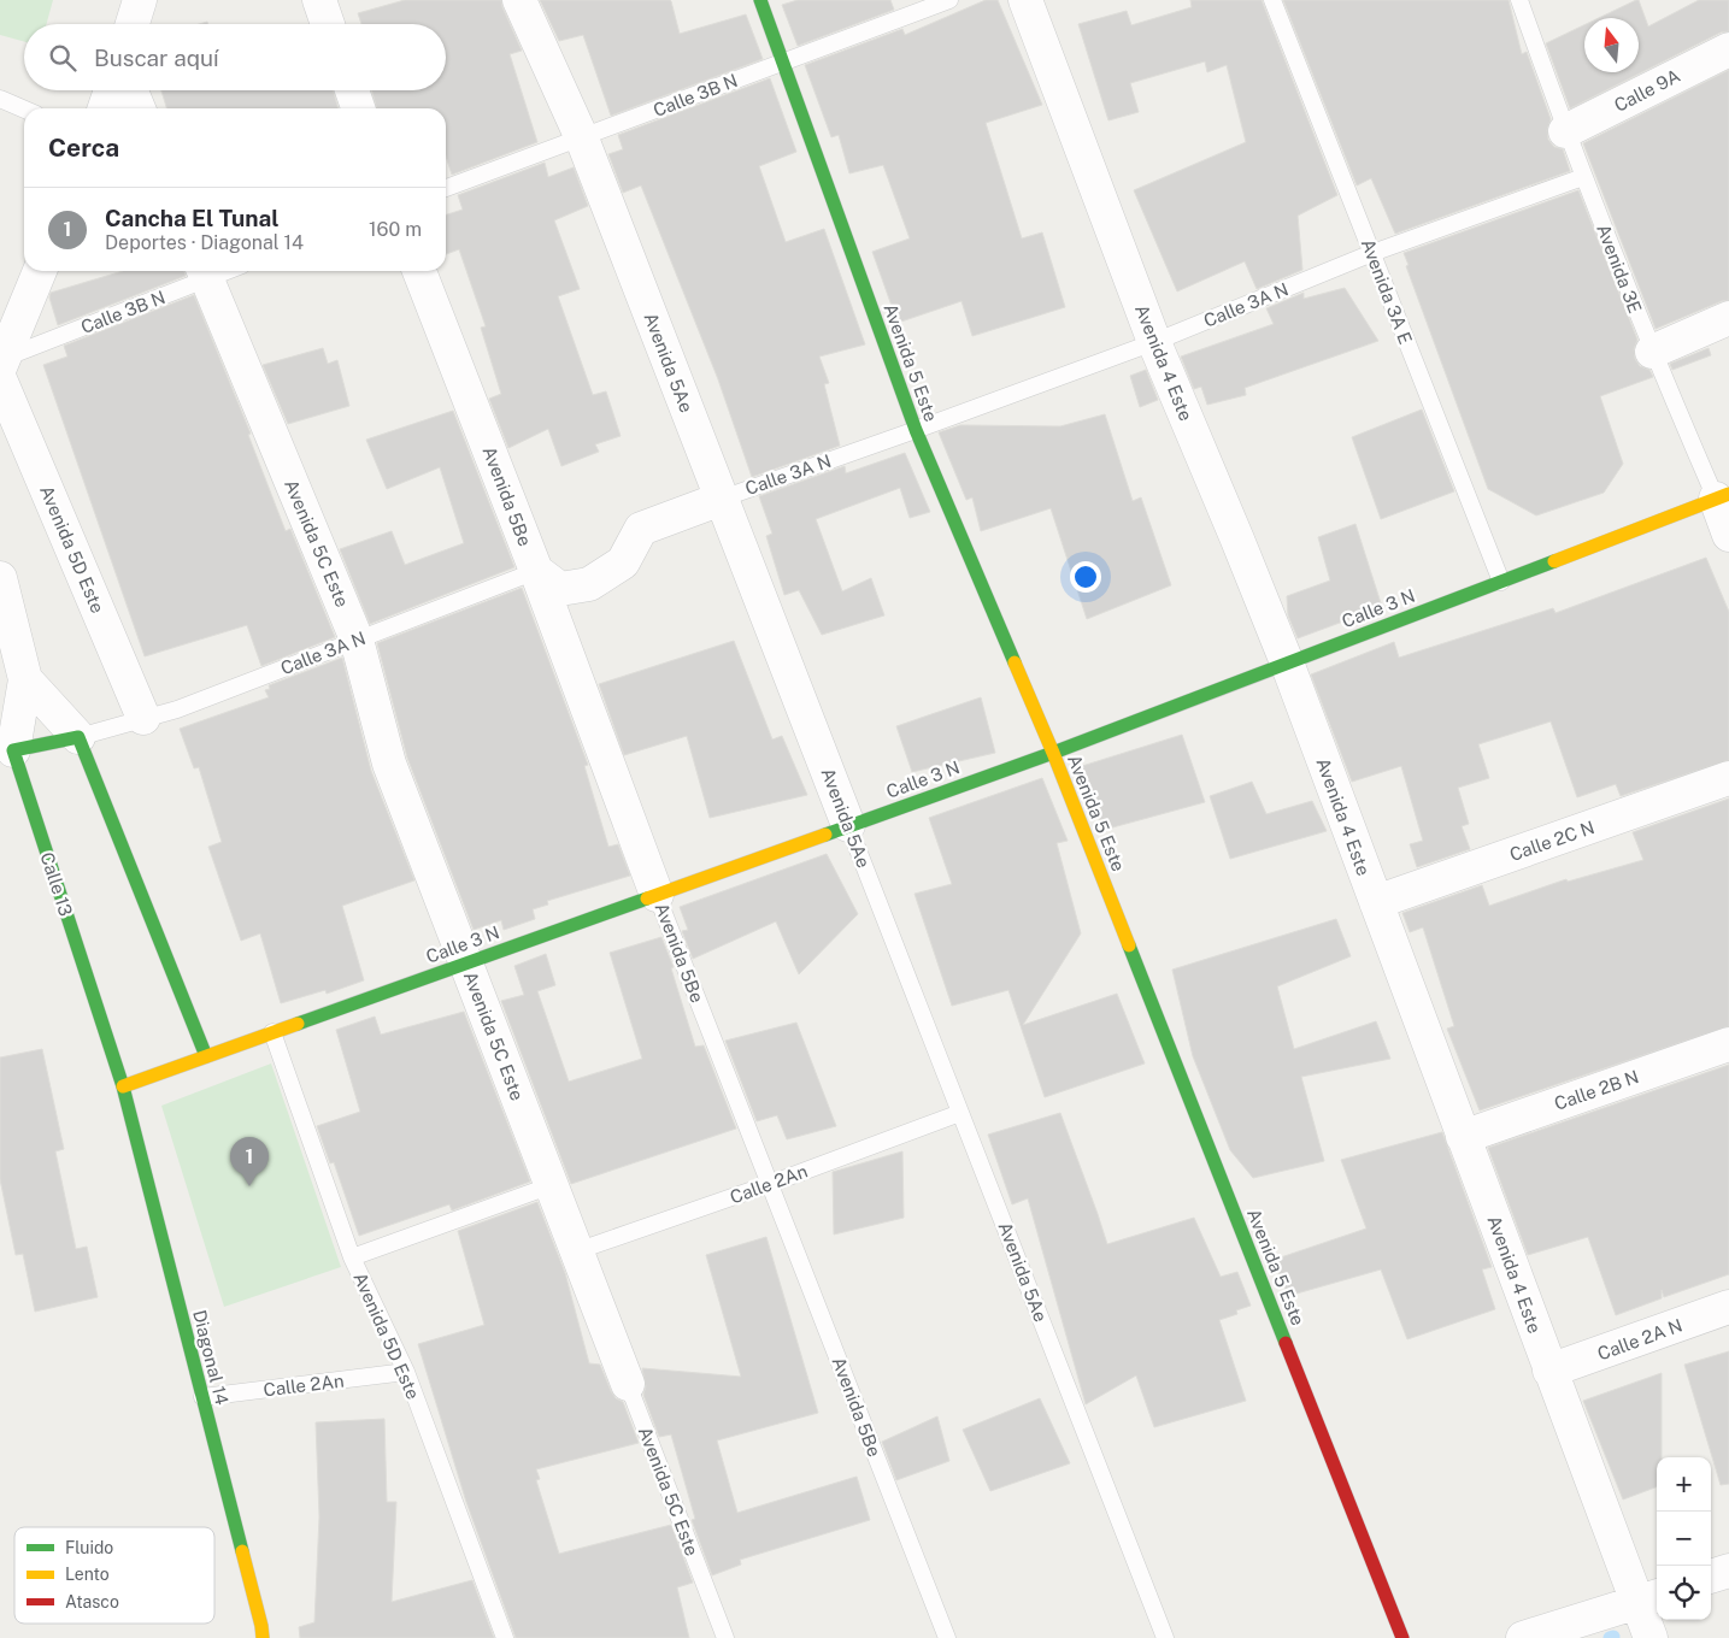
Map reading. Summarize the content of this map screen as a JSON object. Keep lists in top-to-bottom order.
{
  "streets": {
    "street": [
      "Calle 9A",
      "Avenida 3E",
      "Calle 3A N",
      "Avenida 5Ae",
      "Avenida 5 Este",
      "Avenida 4 Este",
      "Avenida 5Be",
      "Avenida 5C Este",
      "Avenida 5D Este",
      "Calle 3 N",
      "Calle 2C N",
      "Calle 13",
      "Calle 2B N",
      "Calle 2A N",
      "Diagonal 14"
    ],
    "lane": ["Calle 3B N", "Avenida 3A E", "Calle 2An"]
  },
  "crossings": [
    ["Calle 9A", "Avenida 3E"],
    ["Calle 3B N", "Avenida 5Ae"],
    ["Calle 3B N", "Avenida 5 Este"],
    ["Calle 3B N", "Avenida 5C Este"],
    ["Calle 3B N", "Avenida 5D Este"],
    ["Avenida 3E", "Calle 3A N"],
    ["Avenida 3E", "Calle 3 N"],
    ["Avenida 3A E", "Calle 3A N"],
    ["Avenida 3A E", "Calle 3 N"],
    ["Calle 3A N", "Avenida 5Ae"],
    ["Calle 3A N", "Avenida 5 Este"],
    ["Calle 3A N", "Avenida 4 Este"],
    ["Calle 3A N", "Avenida 5Be"],
    ["Calle 3A N", "Avenida 5C Este"],
    ["Calle 3A N", "Avenida 5D Este"],
    ["Calle 3A N", "Calle 13"],
    ["Avenida 5Ae", "Calle 3 N"],
    ["Avenida 5Ae", "Calle 2An"],
    ["Avenida 5 Este", "Calle 3 N"],
    ["Avenida 4 Este", "Calle 3 N"],
    ["Avenida 4 Este", "Calle 2C N"],
    ["Avenida 4 Este", "Calle 2B N"],
    ["Avenida 4 Este", "Calle 2A N"],
    ["Avenida 5Be", "Calle 3 N"],
    ["Avenida 5Be", "Calle 2An"],
    ["Avenida 5C Este", "Calle 3 N"],
    ["Avenida 5C Este", "Calle 2An"],
    ["Avenida 5D Este", "Calle 3 N"],
    ["Avenida 5D Este", "Calle 2An"],
    ["Calle 3 N", "Calle 13"],
    ["Calle 3 N", "Diagonal 14"],
    ["Calle 13", "Diagonal 14"],
    ["Calle 2An", "Diagonal 14"]
  ],
  "legend": ["Fluido", "Lento", "Atasco"],
  "north": "top",
  "page": {
    "search": "Buscar aquí",
    "heading": "Cerca",
    "list": [
      {
        "mark": "1",
        "name": "Cancha El Tunal",
        "note": "Deportes · Diagonal 14",
        "value": "160 m"
      }
    ],
    "pins": "1",
    "map_buttons": ["+", "−"]
  }
}
